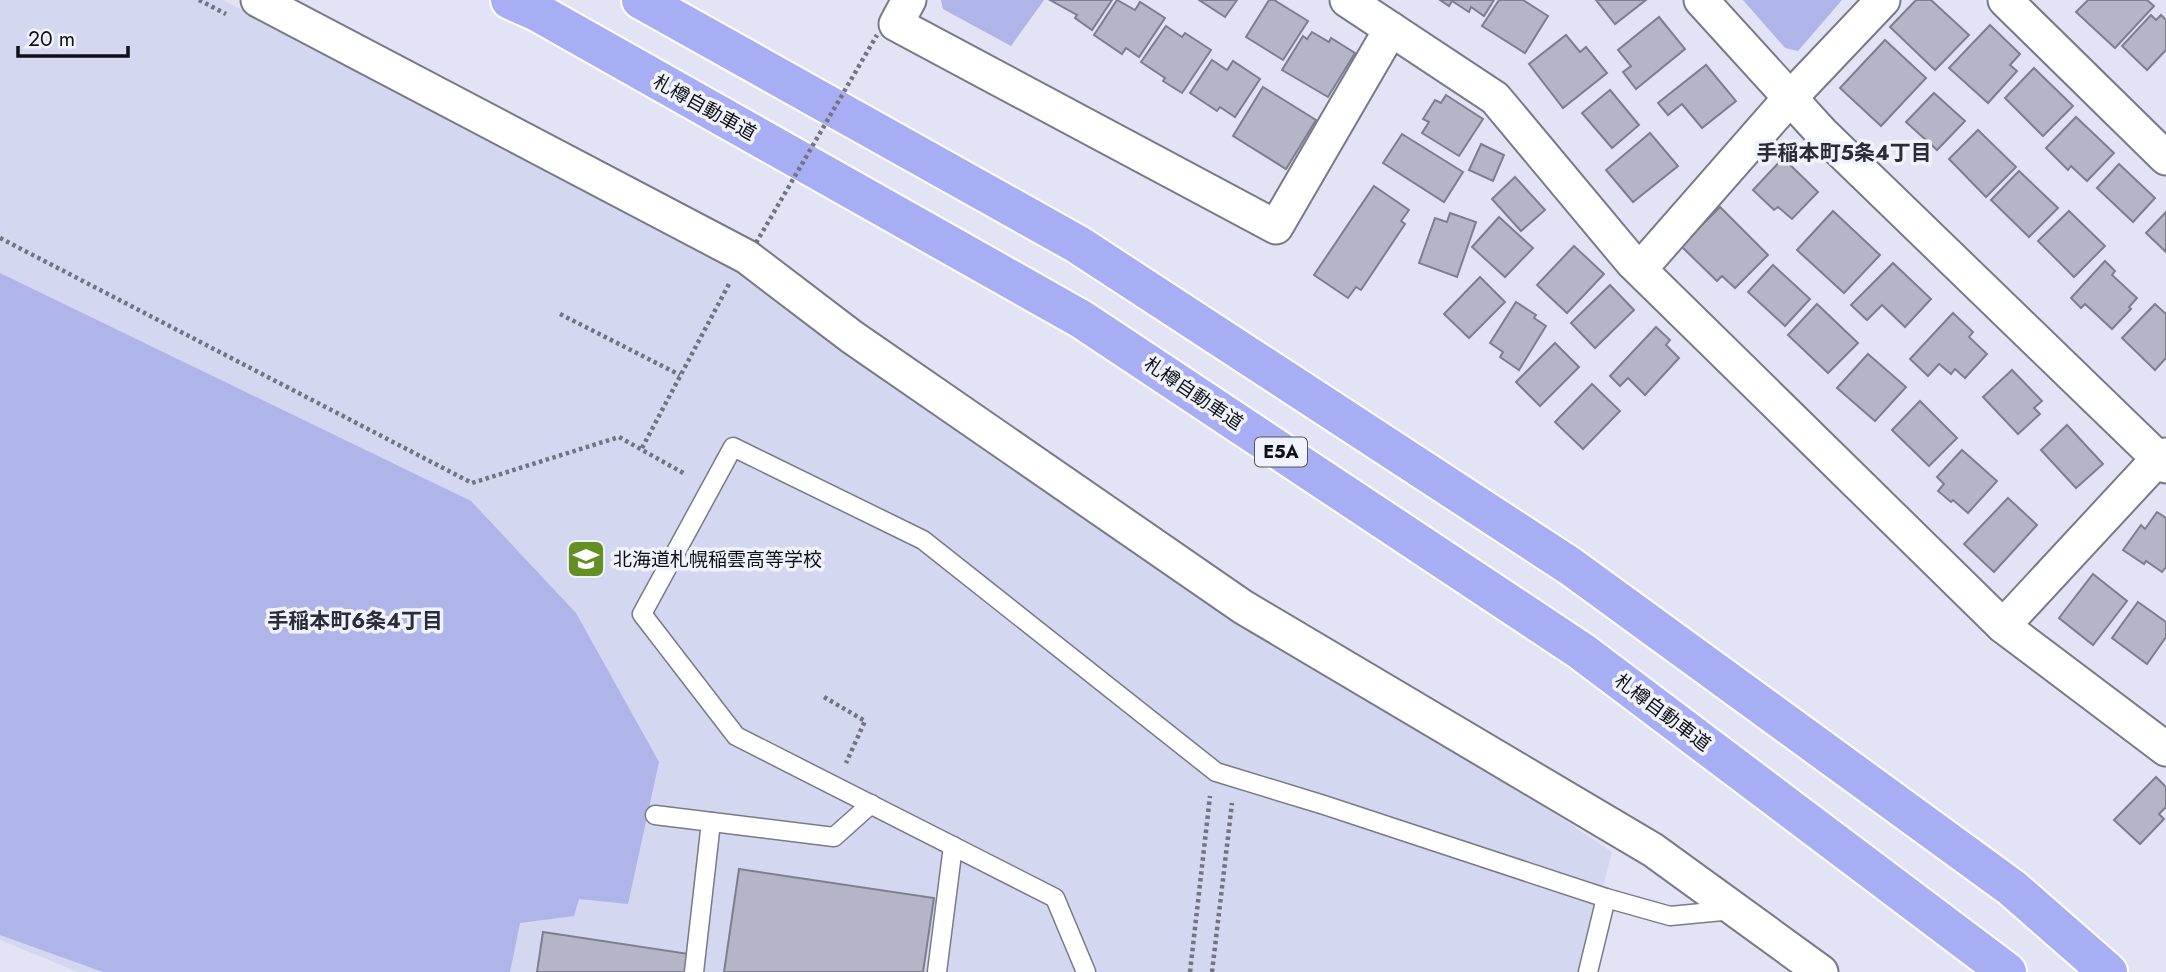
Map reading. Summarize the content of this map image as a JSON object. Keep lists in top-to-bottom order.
{
  "streets": {
    "highway": ["札樽自動車道", "E5A"]
  },
  "districts": ["手稲本町5条4丁目", "手稲本町6条4丁目"],
  "places": {
    "school or university": ["北海道札幌稲雲高等学校"]
  },
  "scale_bar": "20 m"
}
